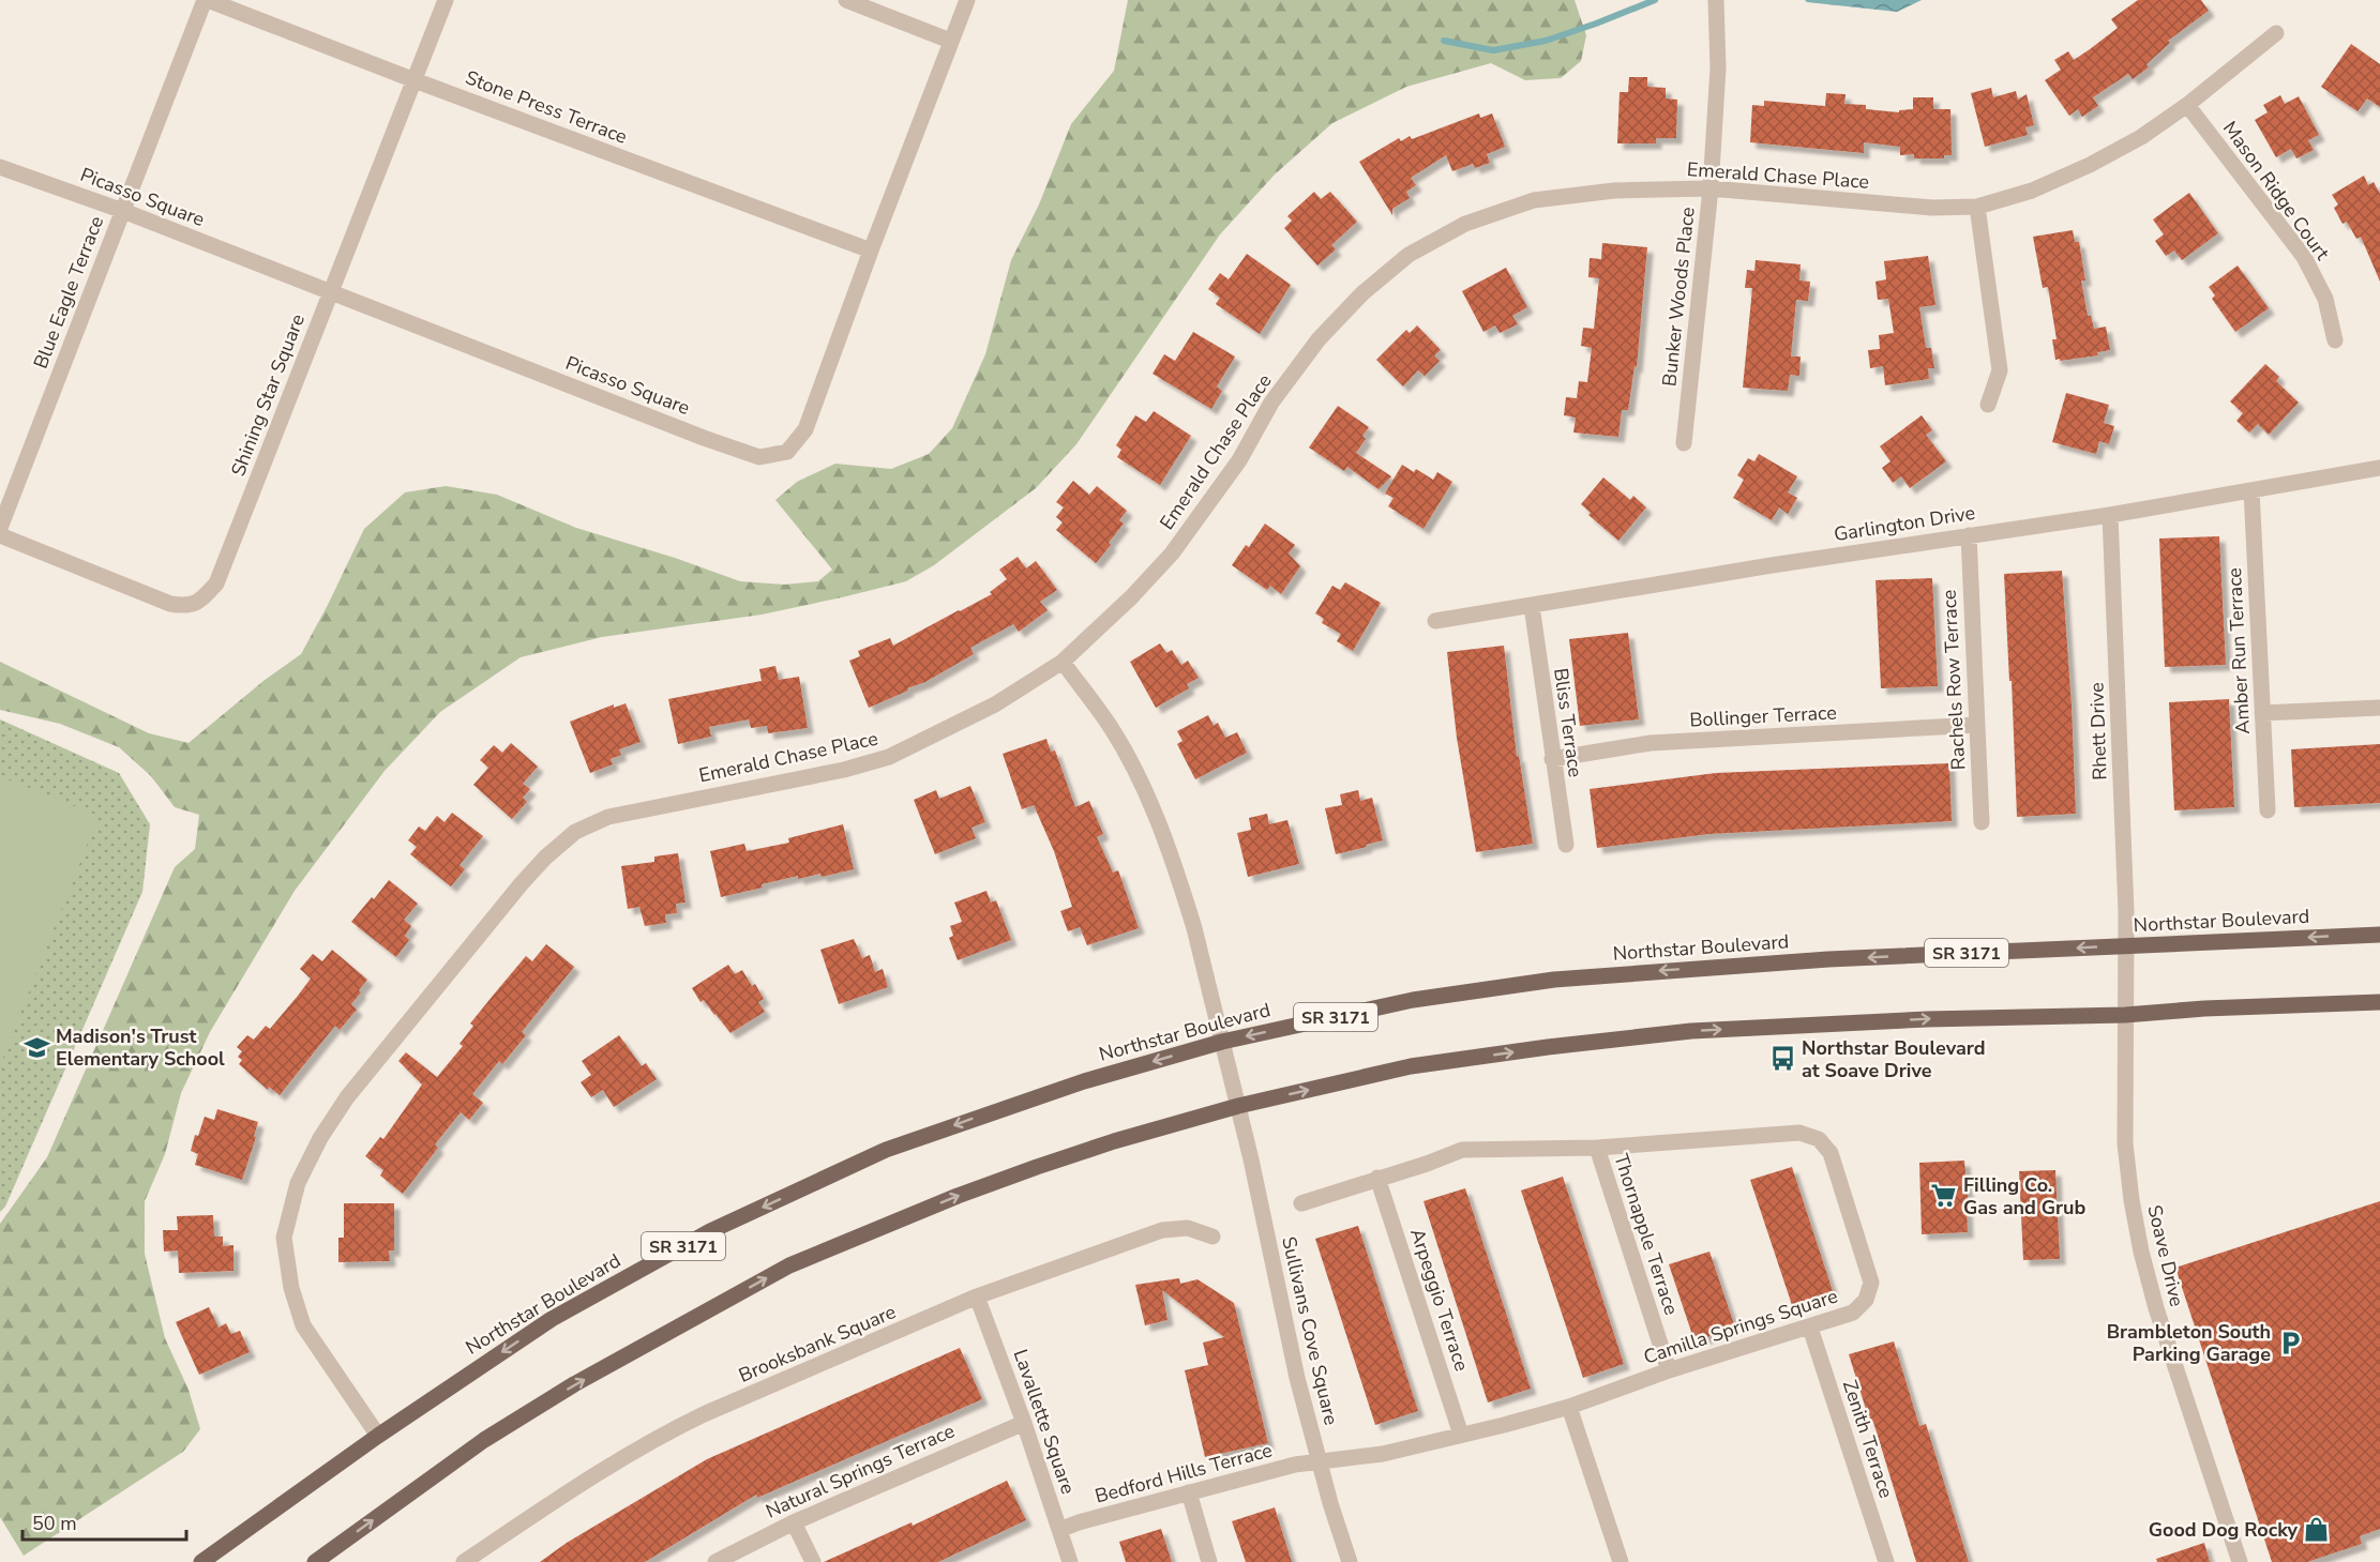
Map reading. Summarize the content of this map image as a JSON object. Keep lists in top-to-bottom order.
{
  "streets": {
    "main road": ["Northstar Boulevard", "SR 3171"],
    "street": [
      "Stone Press Terrace",
      "Emerald Chase Place",
      "Mason Ridge Court",
      "Picasso Square",
      "Blue Eagle Terrace",
      "Bunker Woods Place",
      "Shining Star Square",
      "Garlington Drive",
      "Amber Run Terrace",
      "Rachels Row Terrace",
      "Bollinger Terrace",
      "Bliss Terrace",
      "Rhett Drive",
      "Thornapple Terrace",
      "Soave Drive",
      "Arpeggio Terrace",
      "Camilla Springs Square",
      "Sullivans Cove Square",
      "Brooksbank Square",
      "Lavallette Square",
      "Zenith Terrace",
      "Natural Springs Terrace",
      "Bedford Hills Terrace"
    ]
  },
  "crossings": [
    ["Stone Press Terrace", "Picasso Square"],
    ["Stone Press Terrace", "Blue Eagle Terrace"],
    ["Stone Press Terrace", "Shining Star Square"],
    ["Emerald Chase Place", "Mason Ridge Court"],
    ["Emerald Chase Place", "Bunker Woods Place"],
    ["Emerald Chase Place", "Northstar Boulevard"],
    ["Emerald Chase Place", "Sullivans Cove Square"],
    ["Picasso Square", "Blue Eagle Terrace"],
    ["Picasso Square", "Shining Star Square"],
    ["Garlington Drive", "Amber Run Terrace"],
    ["Garlington Drive", "Rachels Row Terrace"],
    ["Garlington Drive", "Bliss Terrace"],
    ["Garlington Drive", "Rhett Drive"],
    ["Rachels Row Terrace", "Bollinger Terrace"],
    ["Bollinger Terrace", "Bliss Terrace"],
    ["Rhett Drive", "Northstar Boulevard"],
    ["Rhett Drive", "Soave Drive"],
    ["Northstar Boulevard", "Soave Drive"],
    ["Northstar Boulevard", "Sullivans Cove Square"],
    ["Thornapple Terrace", "Camilla Springs Square"],
    ["Arpeggio Terrace", "Camilla Springs Square"],
    ["Camilla Springs Square", "Sullivans Cove Square"],
    ["Camilla Springs Square", "Zenith Terrace"],
    ["Camilla Springs Square", "Bedford Hills Terrace"],
    ["Sullivans Cove Square", "Bedford Hills Terrace"],
    ["Brooksbank Square", "Lavallette Square"],
    ["Lavallette Square", "Natural Springs Terrace"],
    ["Lavallette Square", "Bedford Hills Terrace"]
  ],
  "places": {
    "school or university": ["Madison's Trust Elementary School"],
    "bus stop": ["Northstar Boulevard at Soave Drive"],
    "supermarket": ["Filling Co. Gas and Grub"],
    "parking": ["Brambleton South Parking Garage"],
    "shop": ["Good Dog Rocky"]
  },
  "scale_bar": "50 m"
}
